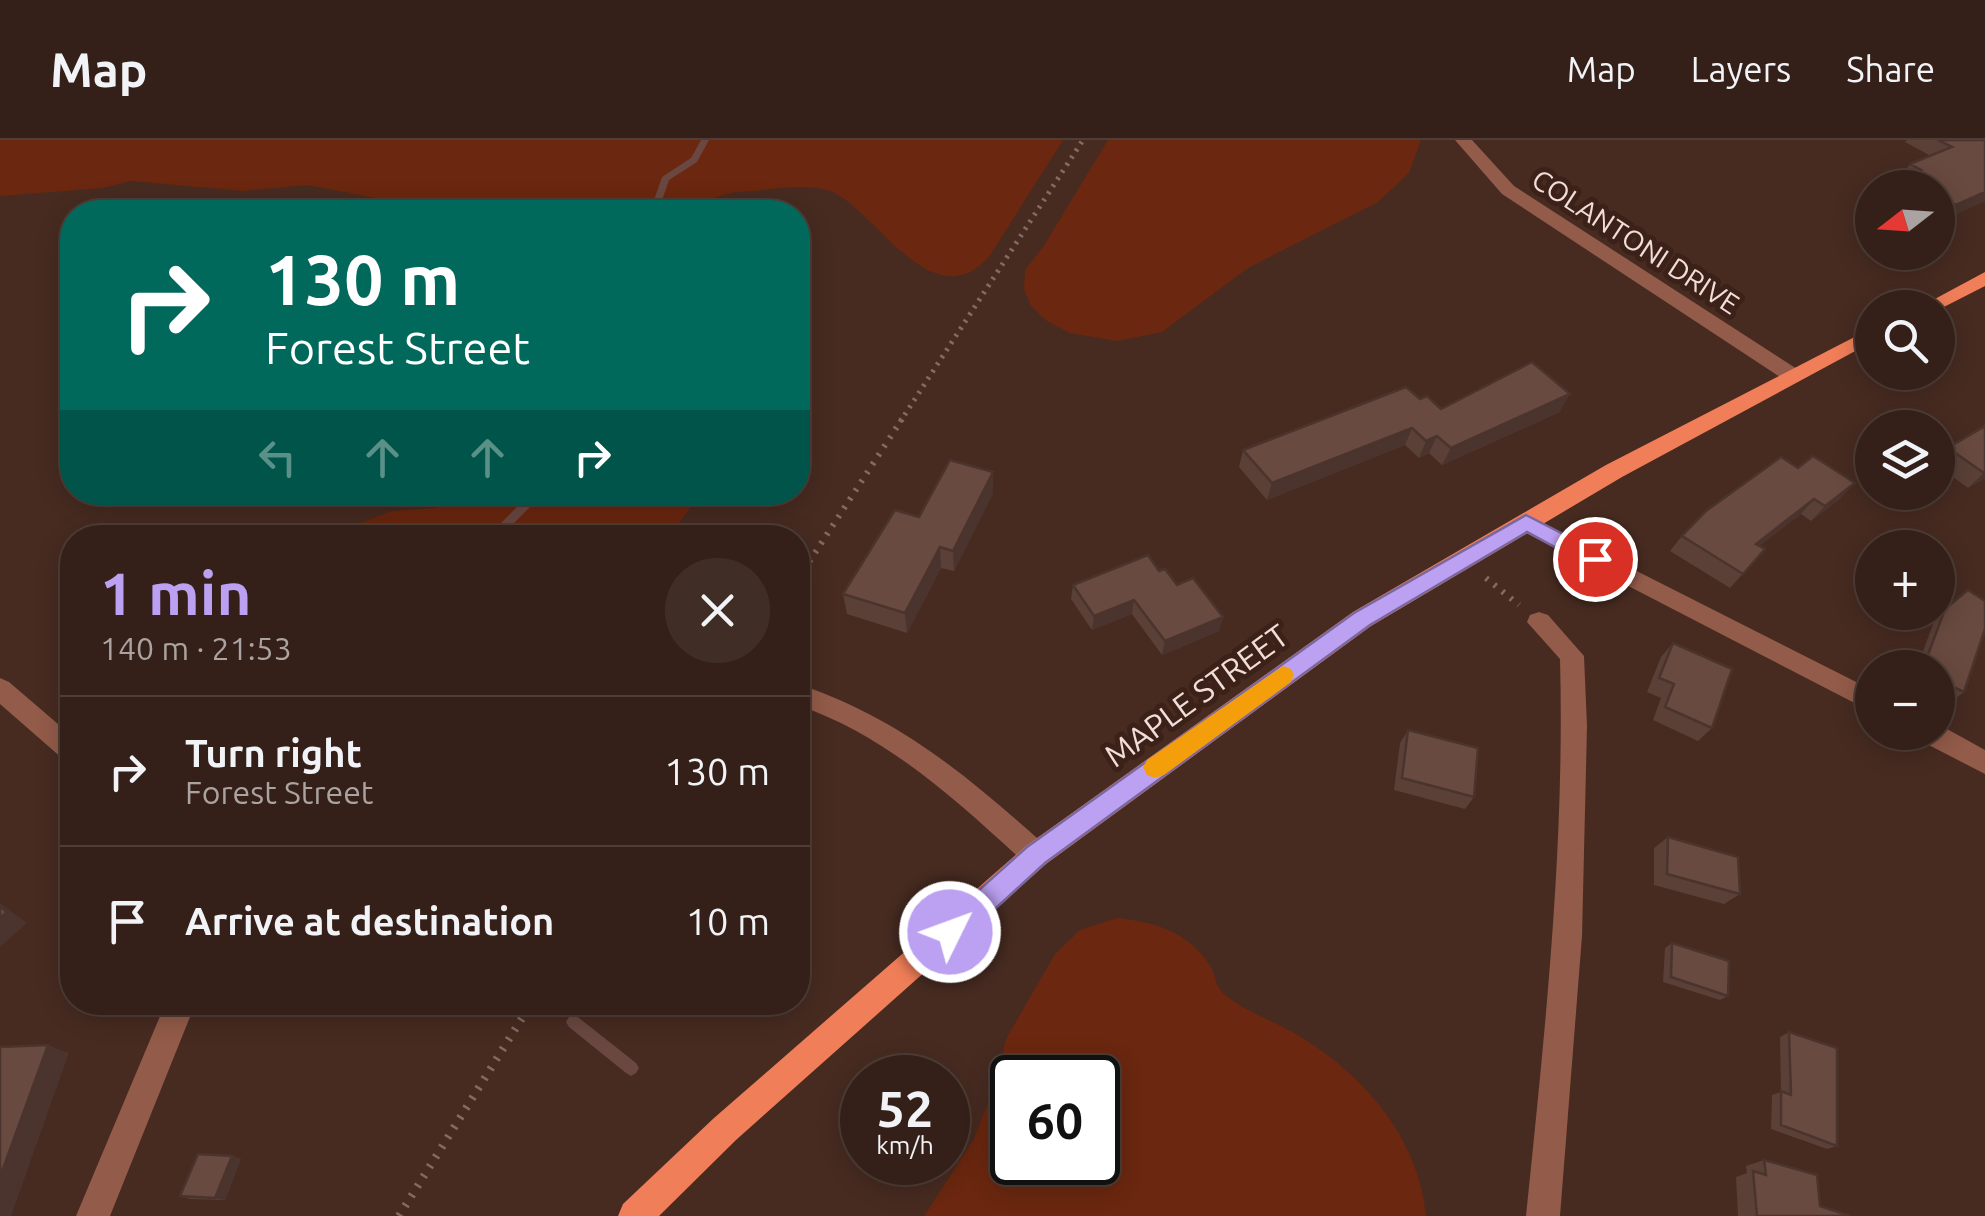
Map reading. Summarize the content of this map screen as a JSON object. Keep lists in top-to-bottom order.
{
  "streets": {
    "main road": ["MAPLE STREET"],
    "street": ["COLANTONI DRIVE"]
  },
  "crossings": [
    ["COLANTONI DRIVE", "MAPLE STREET"]
  ],
  "north": "left",
  "page": {
    "header": "Map",
    "nav": ["Map", "Layers", "Share"],
    "map_buttons": ["+", "−"],
    "turn": ["130 m", "Forest Street"],
    "heading": ["1 min", "140 m · 21:53"],
    "list": [
      {
        "name": "Turn right",
        "note": "Forest Street",
        "value": "130 m"
      },
      {
        "name": "Arrive at destination",
        "value": "10 m"
      }
    ],
    "speed": "52 km/h",
    "limit": "60"
  }
}
